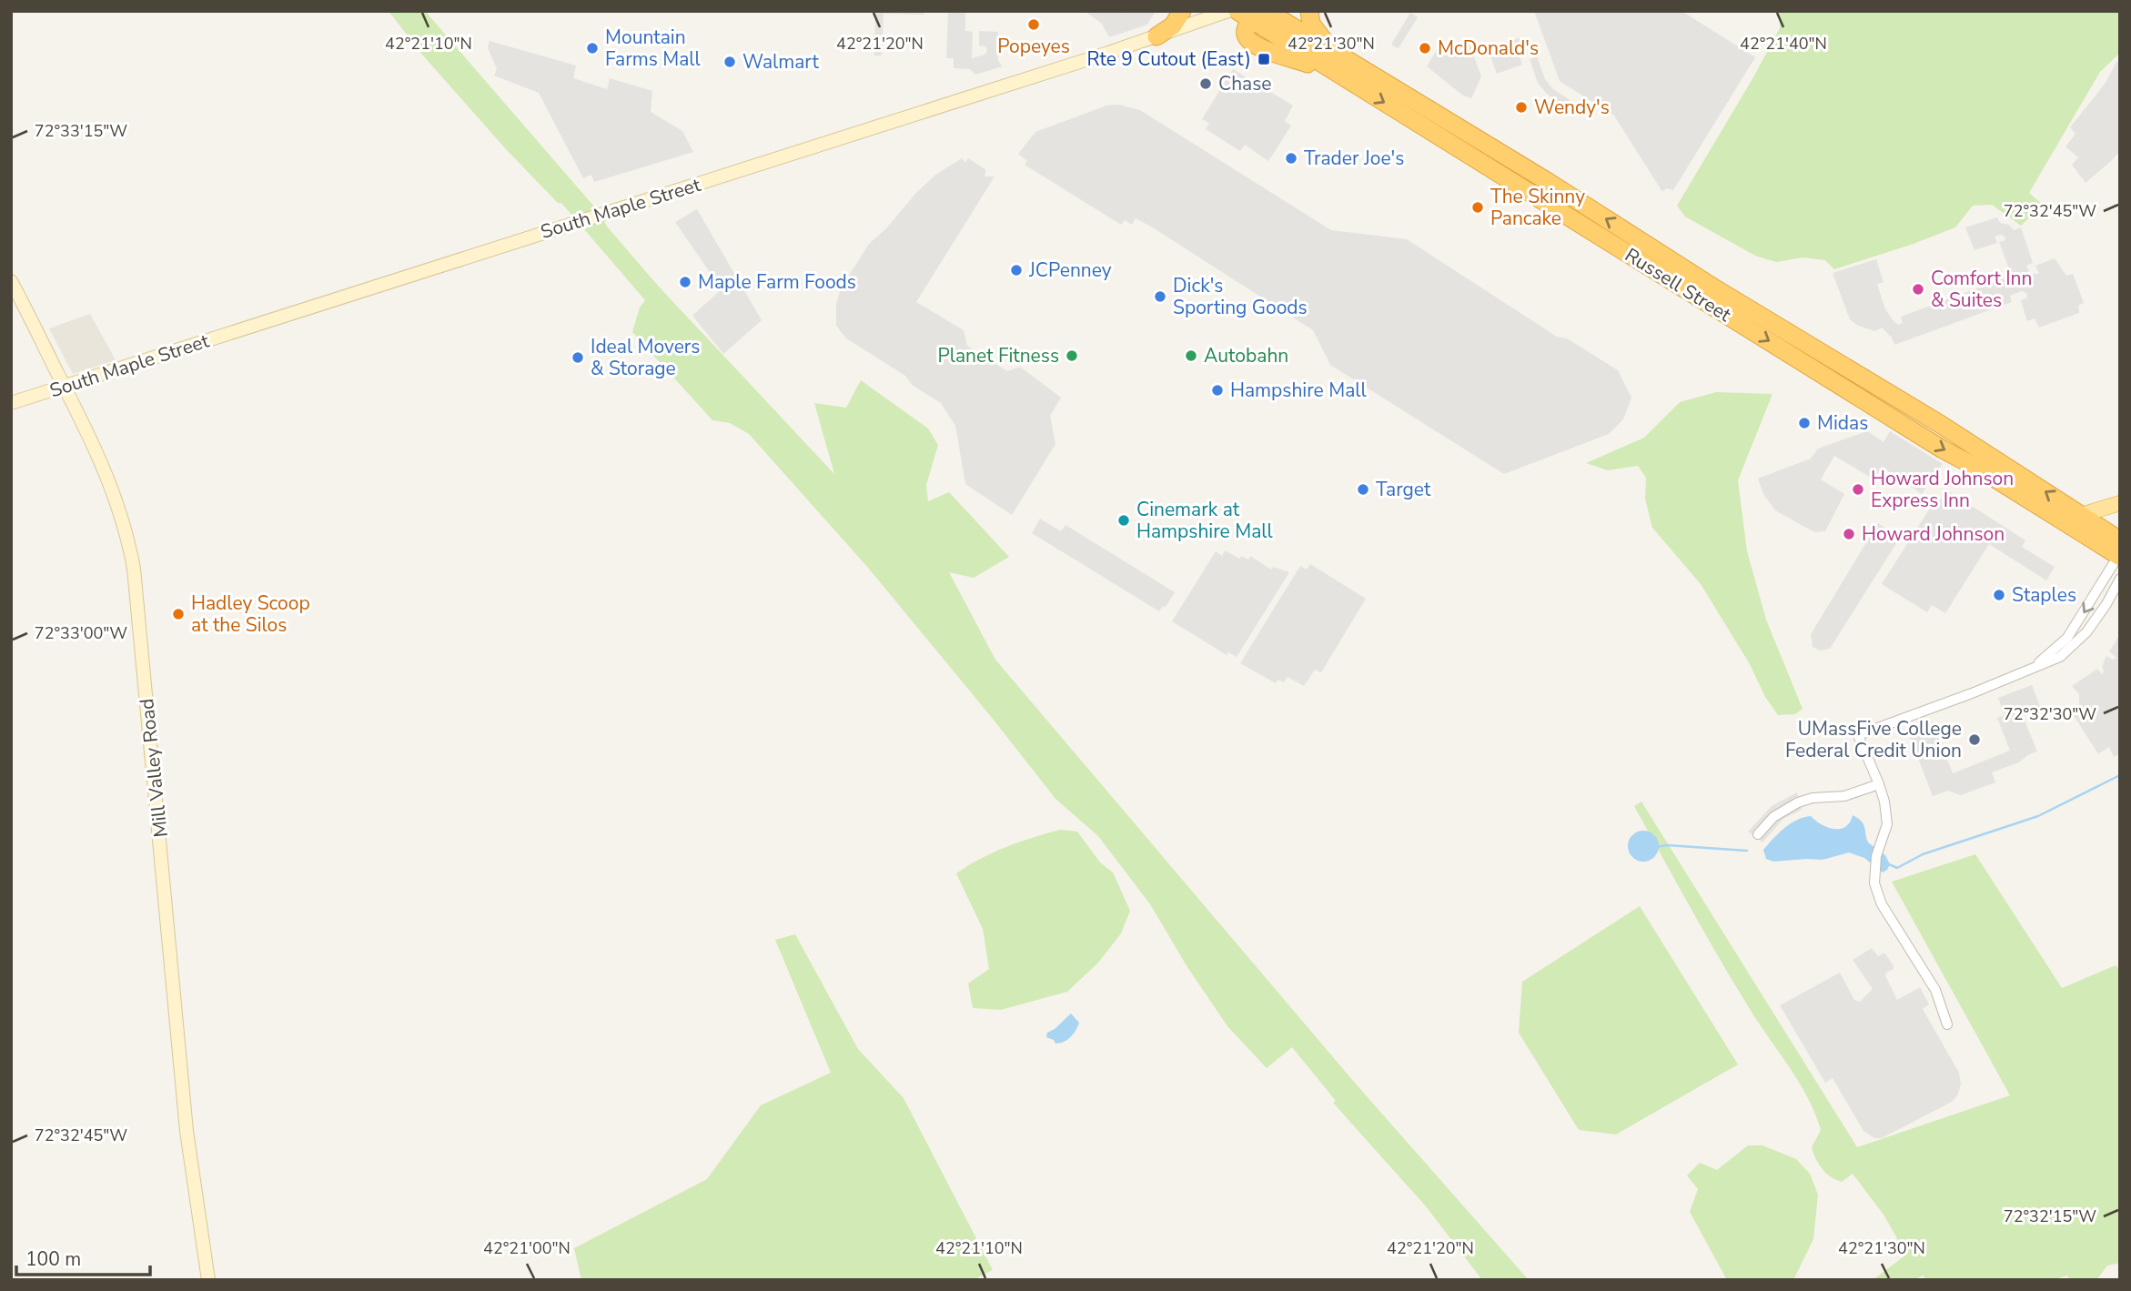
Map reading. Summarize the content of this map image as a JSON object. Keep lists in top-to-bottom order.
{
  "streets": {
    "highway": ["Russell Street"],
    "main road": ["South Maple Street", "Mill Valley Road"]
  },
  "crossings": [
    ["South Maple Street", "Mill Valley Road"]
  ],
  "places": {
    "other": [
      "Popeyes",
      "Mountain Farms Mall",
      "McDonald's",
      "Walmart",
      "Chase",
      "Wendy's",
      "Trader Joe's",
      "The Skinny Pancake",
      "JCPenney",
      "Maple Farm Foods",
      "Comfort Inn & Suites",
      "Dick's Sporting Goods",
      "Planet Fitness",
      "Autobahn",
      "Ideal Movers & Storage",
      "Hampshire Mall",
      "Midas",
      "Target",
      "Howard Johnson Express Inn",
      "Cinemark at Hampshire Mall",
      "Howard Johnson",
      "Staples",
      "Hadley Scoop at the Silos",
      "UMassFive College Federal Credit Union"
    ],
    "transit": ["Rte 9 Cutout (East)"]
  },
  "scale_bar": "100 m",
  "coordinates": [
    "42°21'10\"N",
    "42°21'20\"N",
    "42°21'30\"N",
    "42°21'40\"N",
    "72°33'15\"W",
    "72°32'45\"W",
    "72°33'00\"W",
    "72°32'30\"W",
    "72°32'15\"W",
    "42°21'00\"N"
  ]
}
